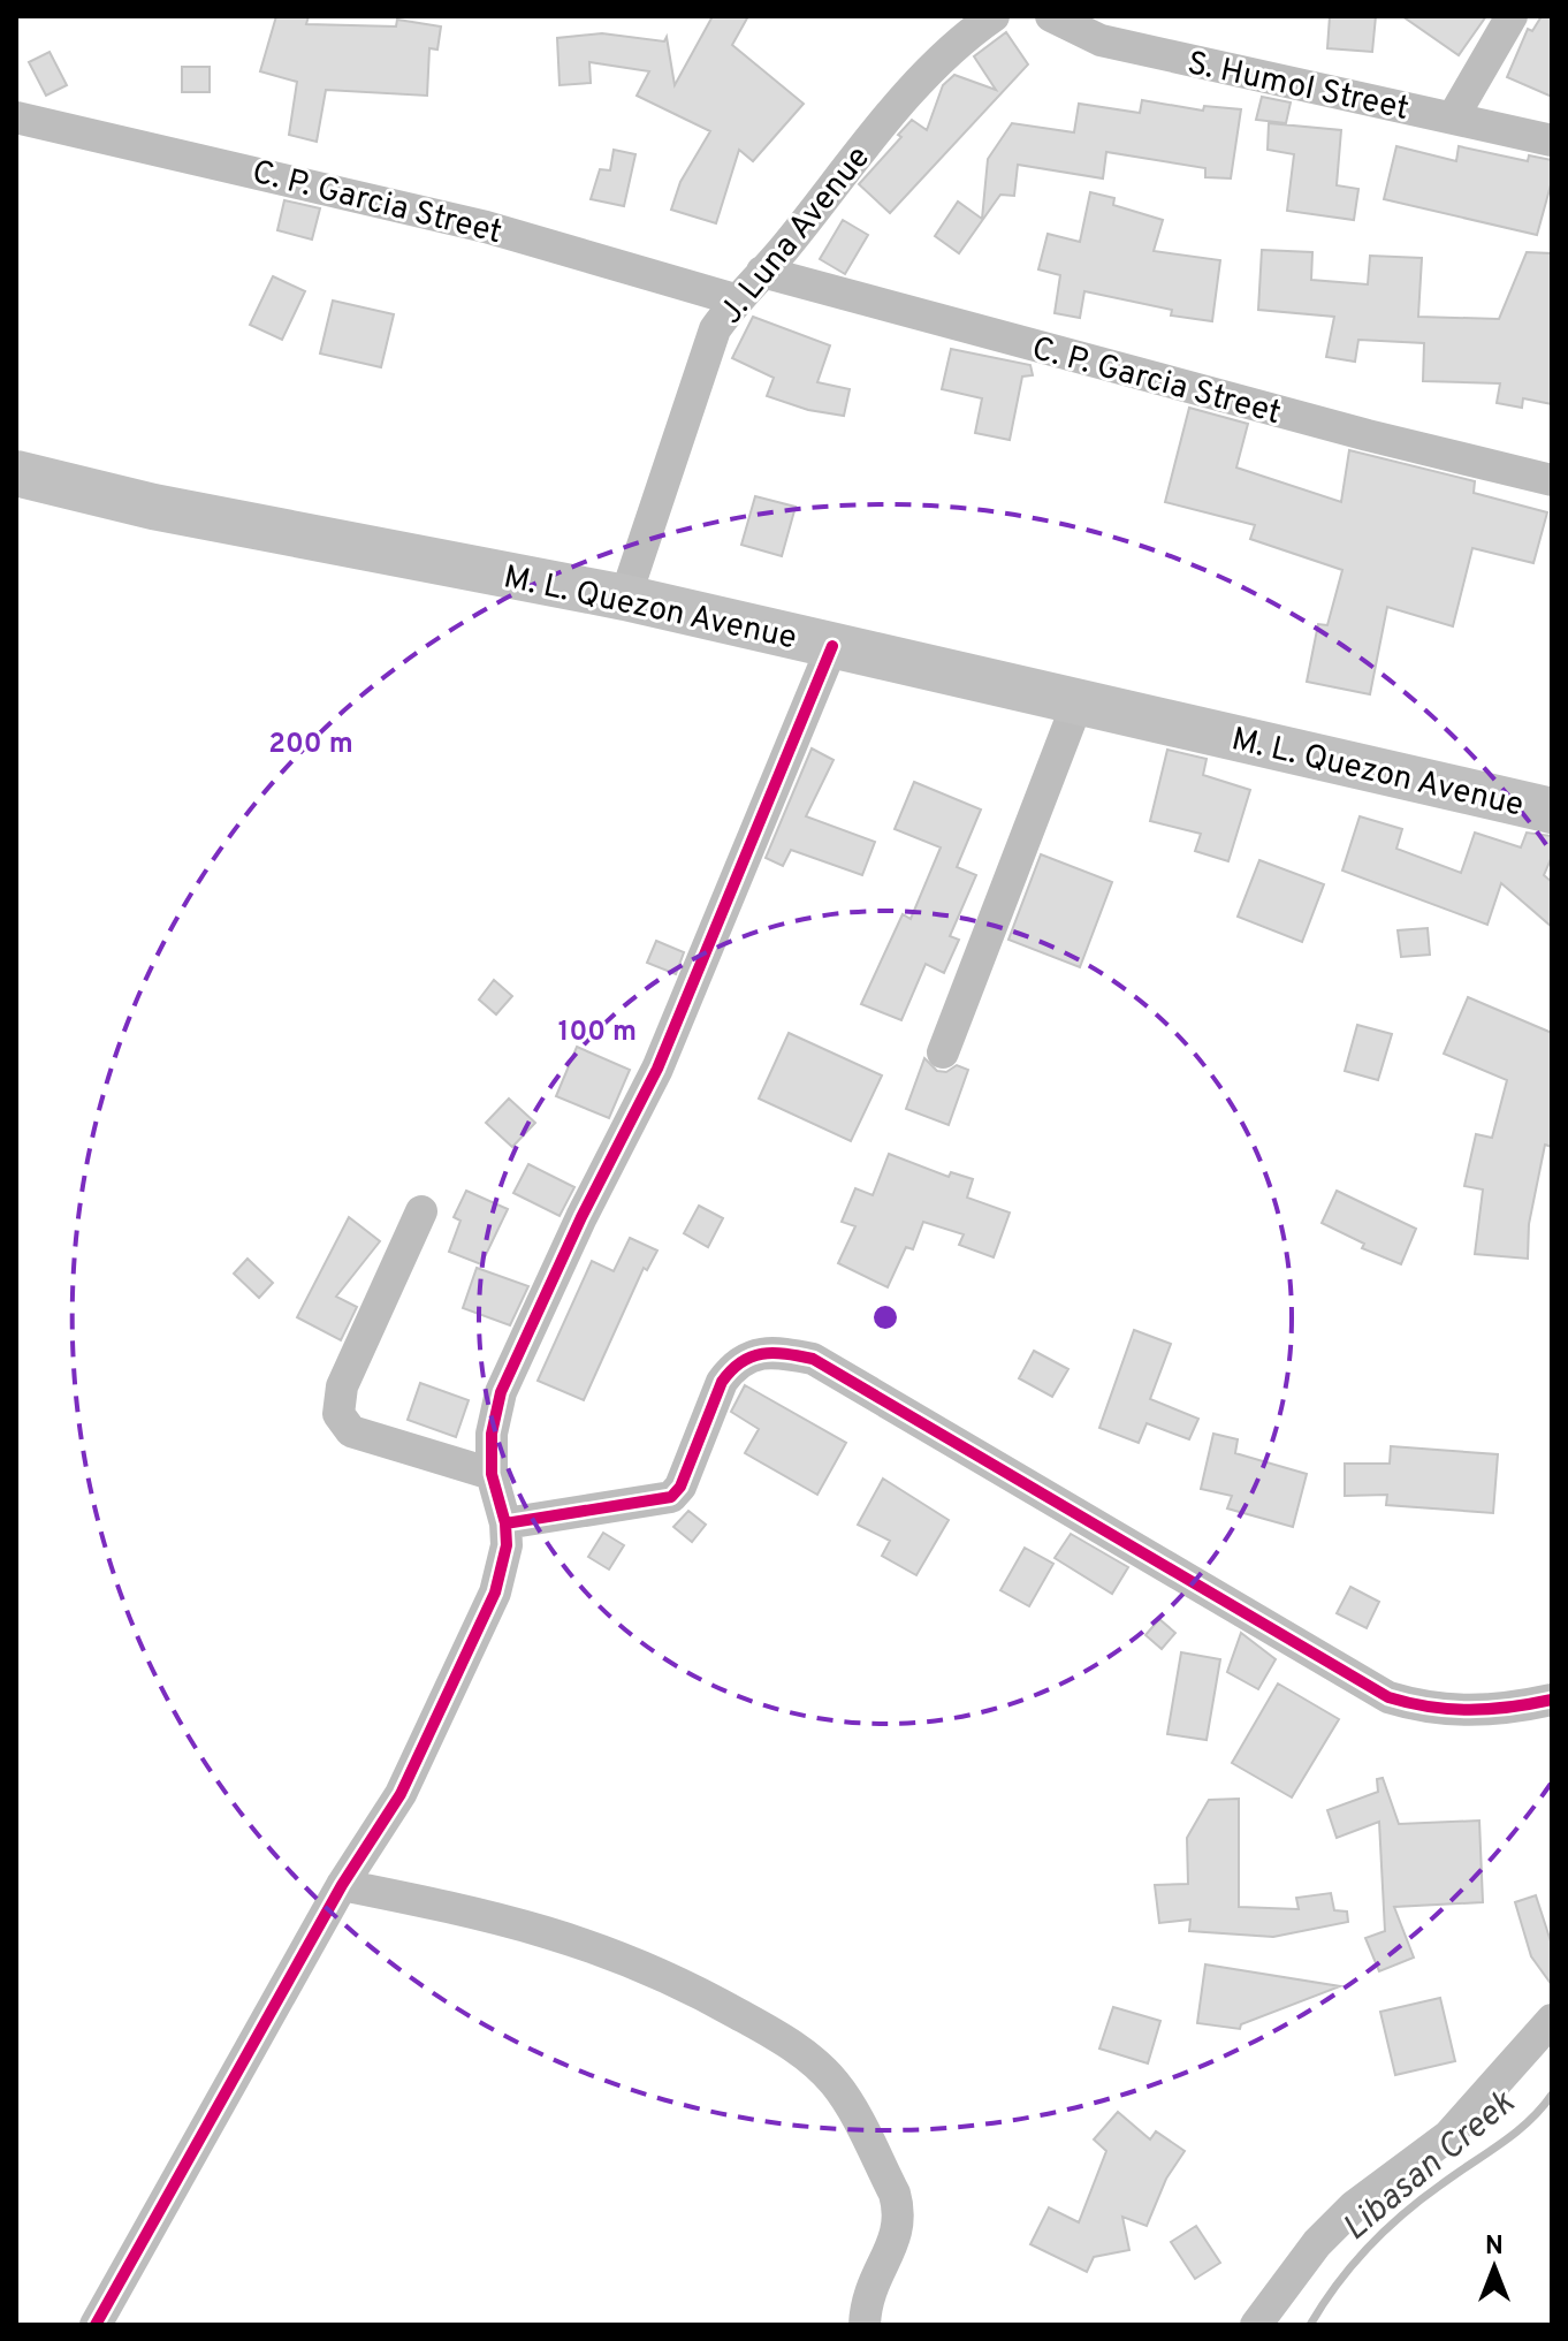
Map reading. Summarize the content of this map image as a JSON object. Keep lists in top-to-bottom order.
{
  "streets": {
    "main road": ["M. L. Quezon Avenue"],
    "street": ["S. Humol Street", "C. P. Garcia Street", "J. Luna Avenue"]
  },
  "crossings": [
    ["C. P. Garcia Street", "J. Luna Avenue"],
    ["J. Luna Avenue", "M. L. Quezon Avenue"]
  ],
  "water": ["Libasan Creek"],
  "north": "top",
  "rings": ["200 m", "100 m"]
}
